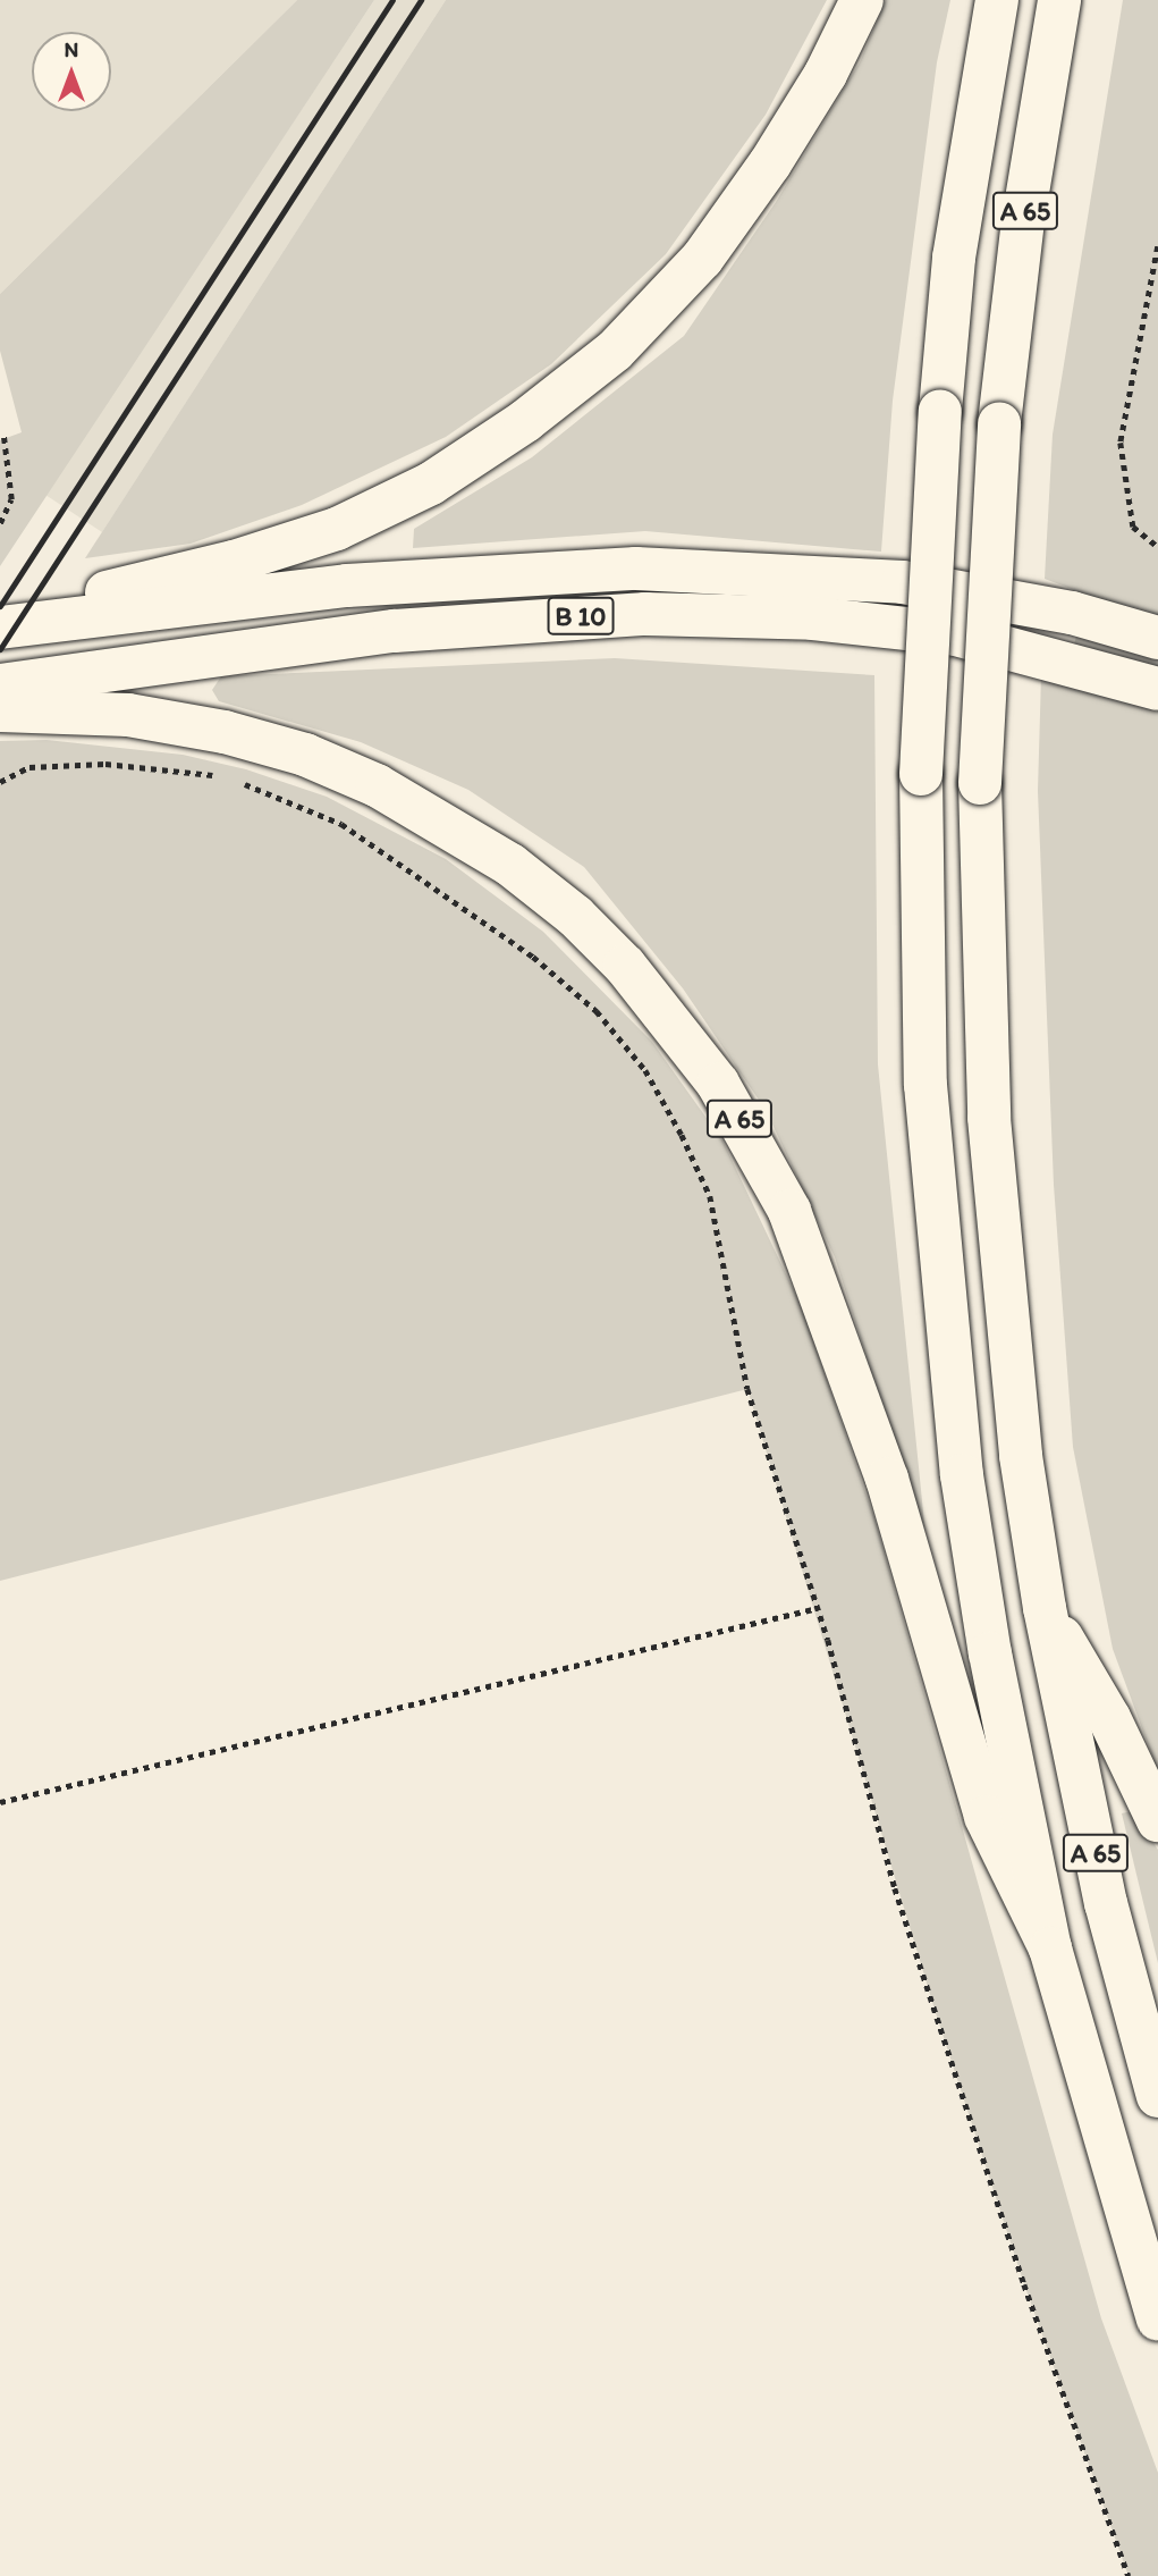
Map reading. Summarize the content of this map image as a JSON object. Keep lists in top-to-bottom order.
{
  "streets": {
    "highway": ["A 65", "B 10"]
  },
  "north": "top"
}
